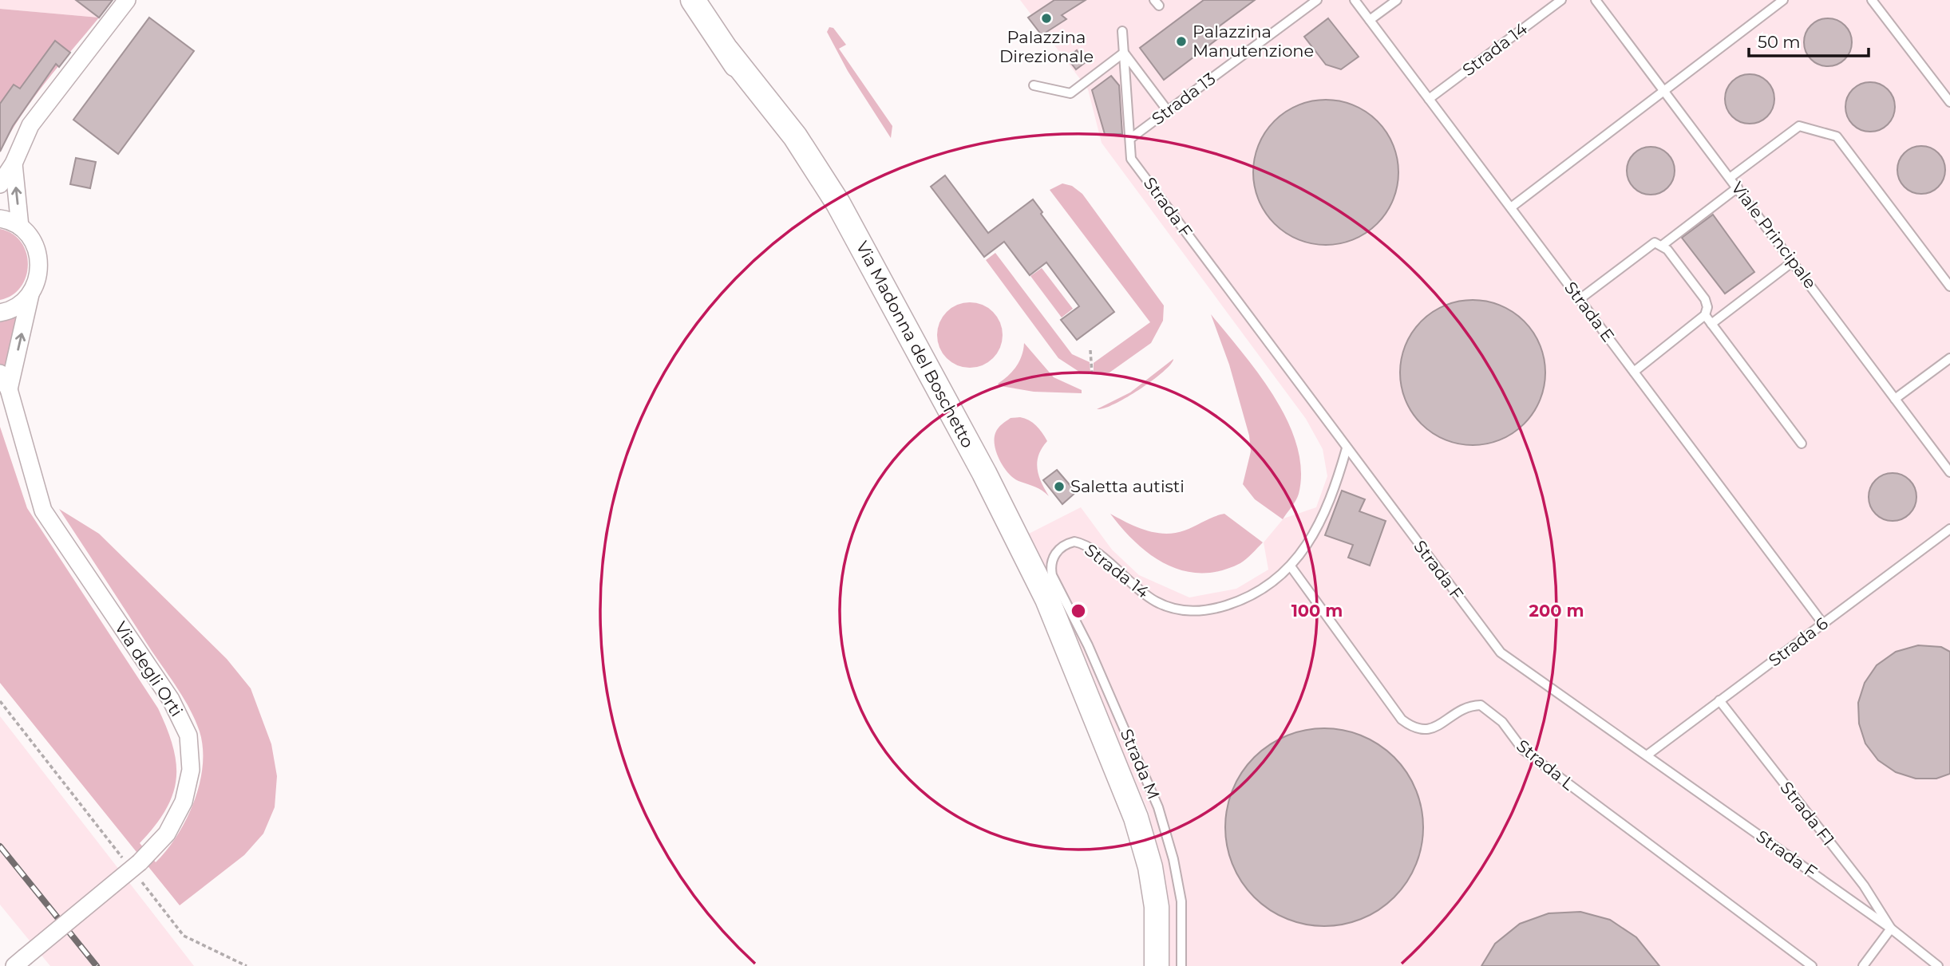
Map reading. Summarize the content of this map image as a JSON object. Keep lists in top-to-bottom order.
{
  "streets": {
    "main road": ["Via Madonna del Boschetto"],
    "street": ["Via degli Orti"],
    "lane": [
      "Strada 14",
      "Strada 13",
      "Strada F",
      "Viale Principale",
      "Strada E",
      "Strada 6",
      "Strada M",
      "Strada L",
      "Strada F1"
    ]
  },
  "crossings": [
    ["Strada 14", "Strada F"],
    ["Strada 14", "Strada E"],
    ["Strada 14", "Strada M"],
    ["Strada 14", "Strada L"],
    ["Strada 13", "Strada F"],
    ["Strada F", "Strada 6"],
    ["Strada F", "Strada F1"],
    ["Strada E", "Strada 6"],
    ["Strada 6", "Strada F1"]
  ],
  "places": ["Palazzina Direzionale", "Palazzina Manutenzione", "Saletta autisti"],
  "scale_bar": "50 m",
  "rings": ["100 m", "200 m"]
}
